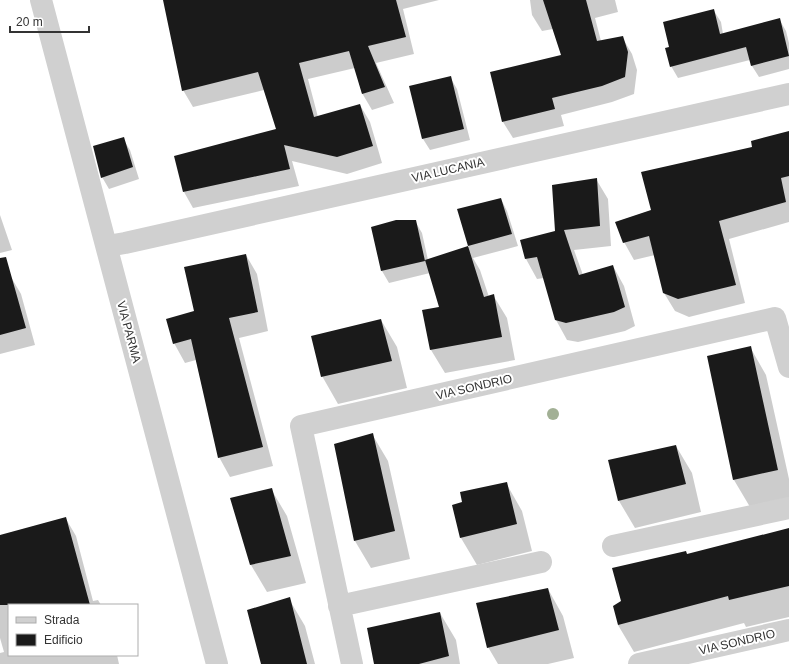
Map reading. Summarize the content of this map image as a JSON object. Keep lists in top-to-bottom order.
{
  "streets": {
    "street": ["VIA LUCANIA", "VIA PARMA", "VIA SONDRIO"]
  },
  "crossings": [
    ["VIA LUCANIA", "VIA PARMA"]
  ],
  "legend": ["Strada", "Edificio"],
  "scale_bar": "20 m"
}
